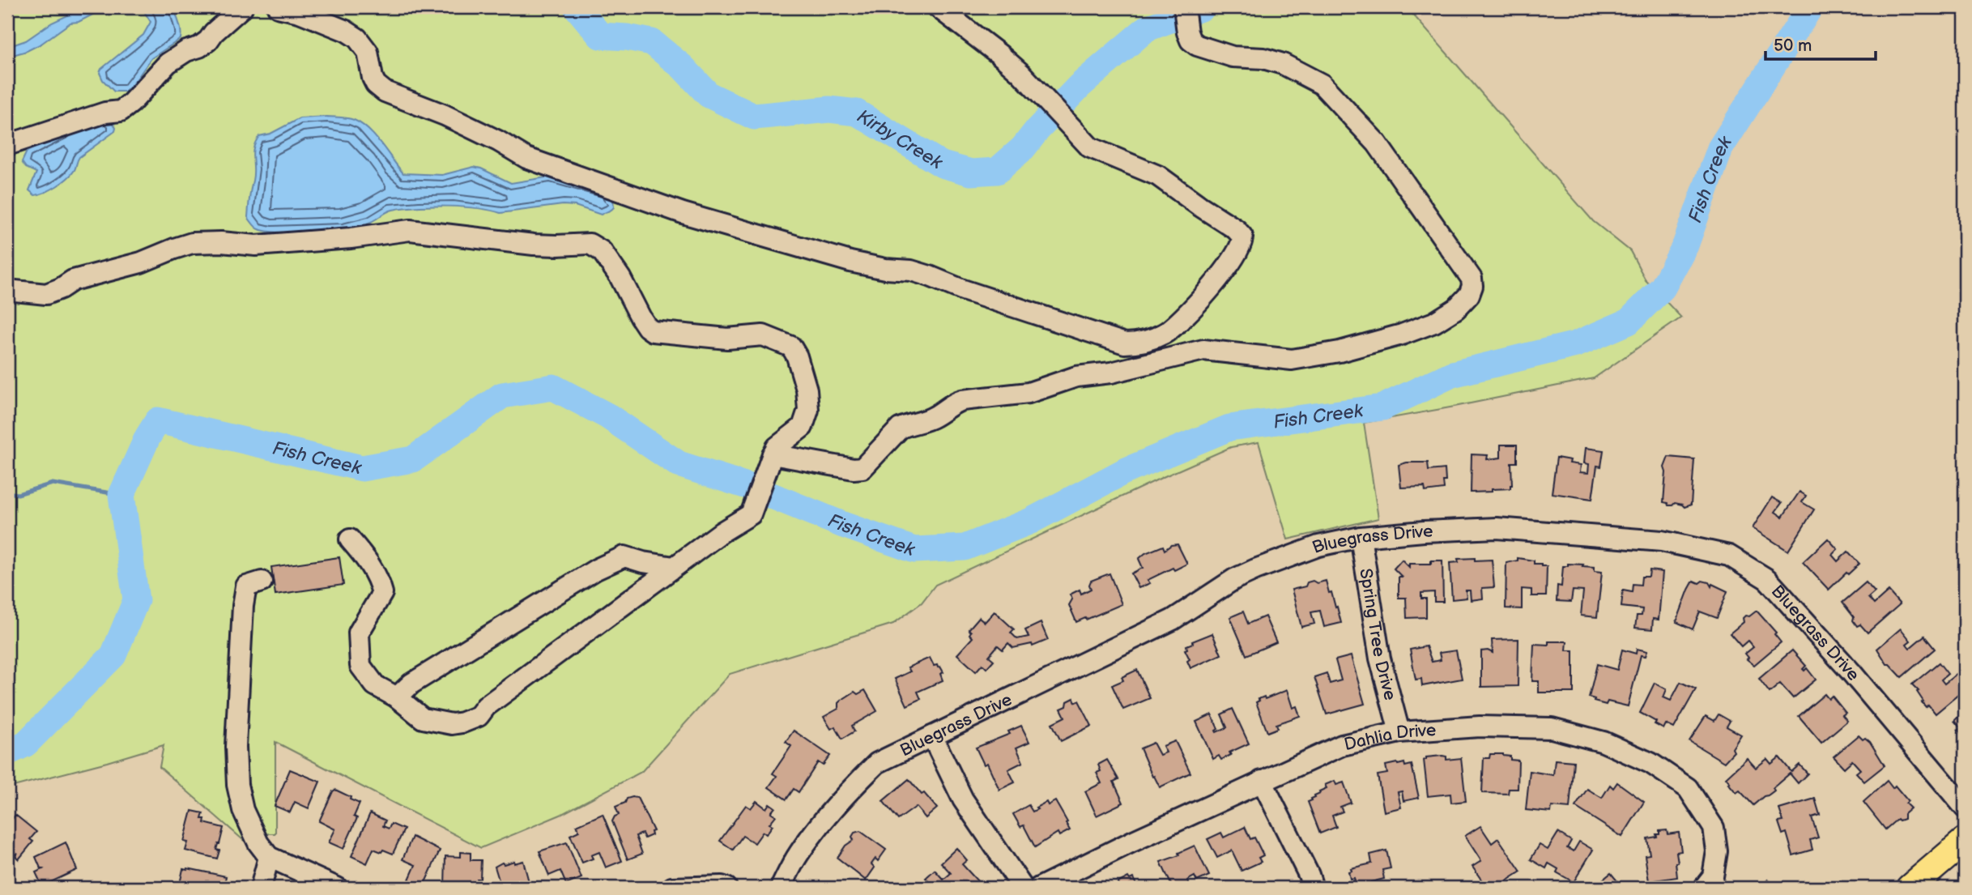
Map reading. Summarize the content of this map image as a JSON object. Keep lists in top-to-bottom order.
{
  "streets": {
    "street": ["Bluegrass Drive", "Spring Tree Drive", "Dahlia Drive"]
  },
  "crossings": [
    ["Bluegrass Drive", "Spring Tree Drive"],
    ["Spring Tree Drive", "Dahlia Drive"]
  ],
  "water": ["Kirby Creek", "Fish Creek"],
  "scale_bar": "50 m"
}
